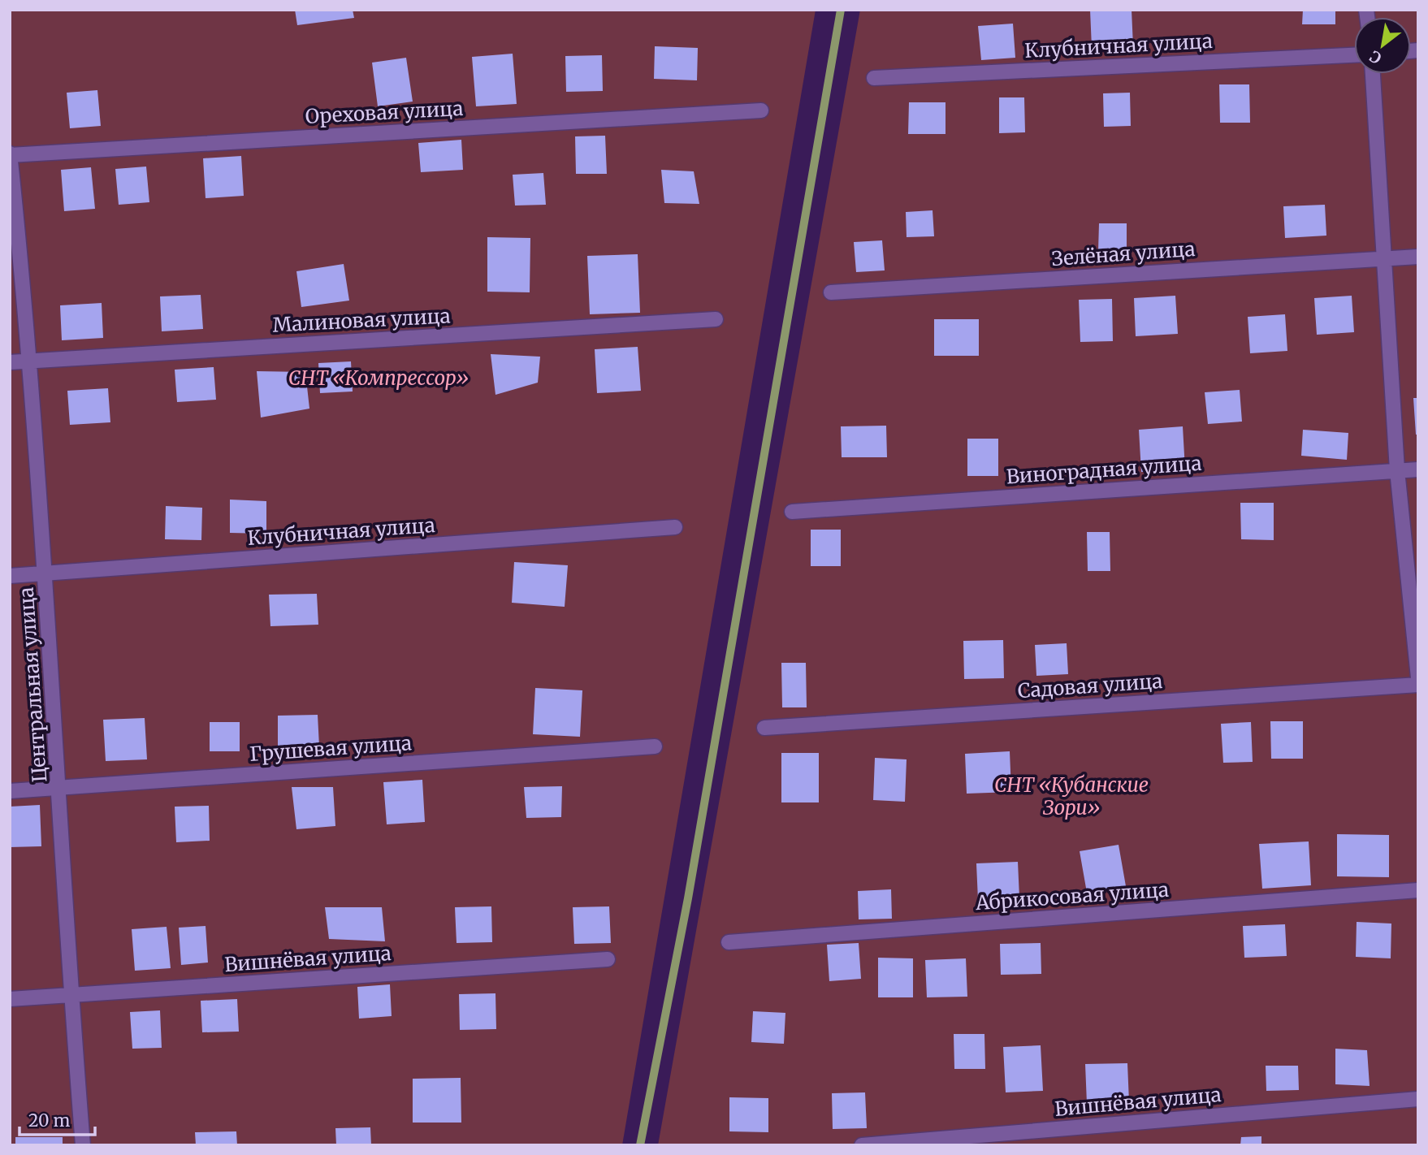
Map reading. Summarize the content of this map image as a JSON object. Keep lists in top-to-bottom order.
{
  "streets": {
    "street": [
      "Клубничная улица",
      "Ореховая улица",
      "Зелёная улица",
      "Малиновая улица",
      "Виноградная улица",
      "Центральная улица",
      "Садовая улица",
      "Грушевая улица",
      "Абрикосовая улица",
      "Вишнёвая улица"
    ]
  },
  "crossings": [
    ["Клубничная улица", "Центральная улица"],
    ["Ореховая улица", "Центральная улица"],
    ["Малиновая улица", "Центральная улица"],
    ["Центральная улица", "Грушевая улица"],
    ["Центральная улица", "Вишнёвая улица"]
  ],
  "parks": ["СНТ «Компрессор»", "СНТ «Кубанские Зори»"],
  "scale_bar": "20 m",
  "north": "bottom left"
}
